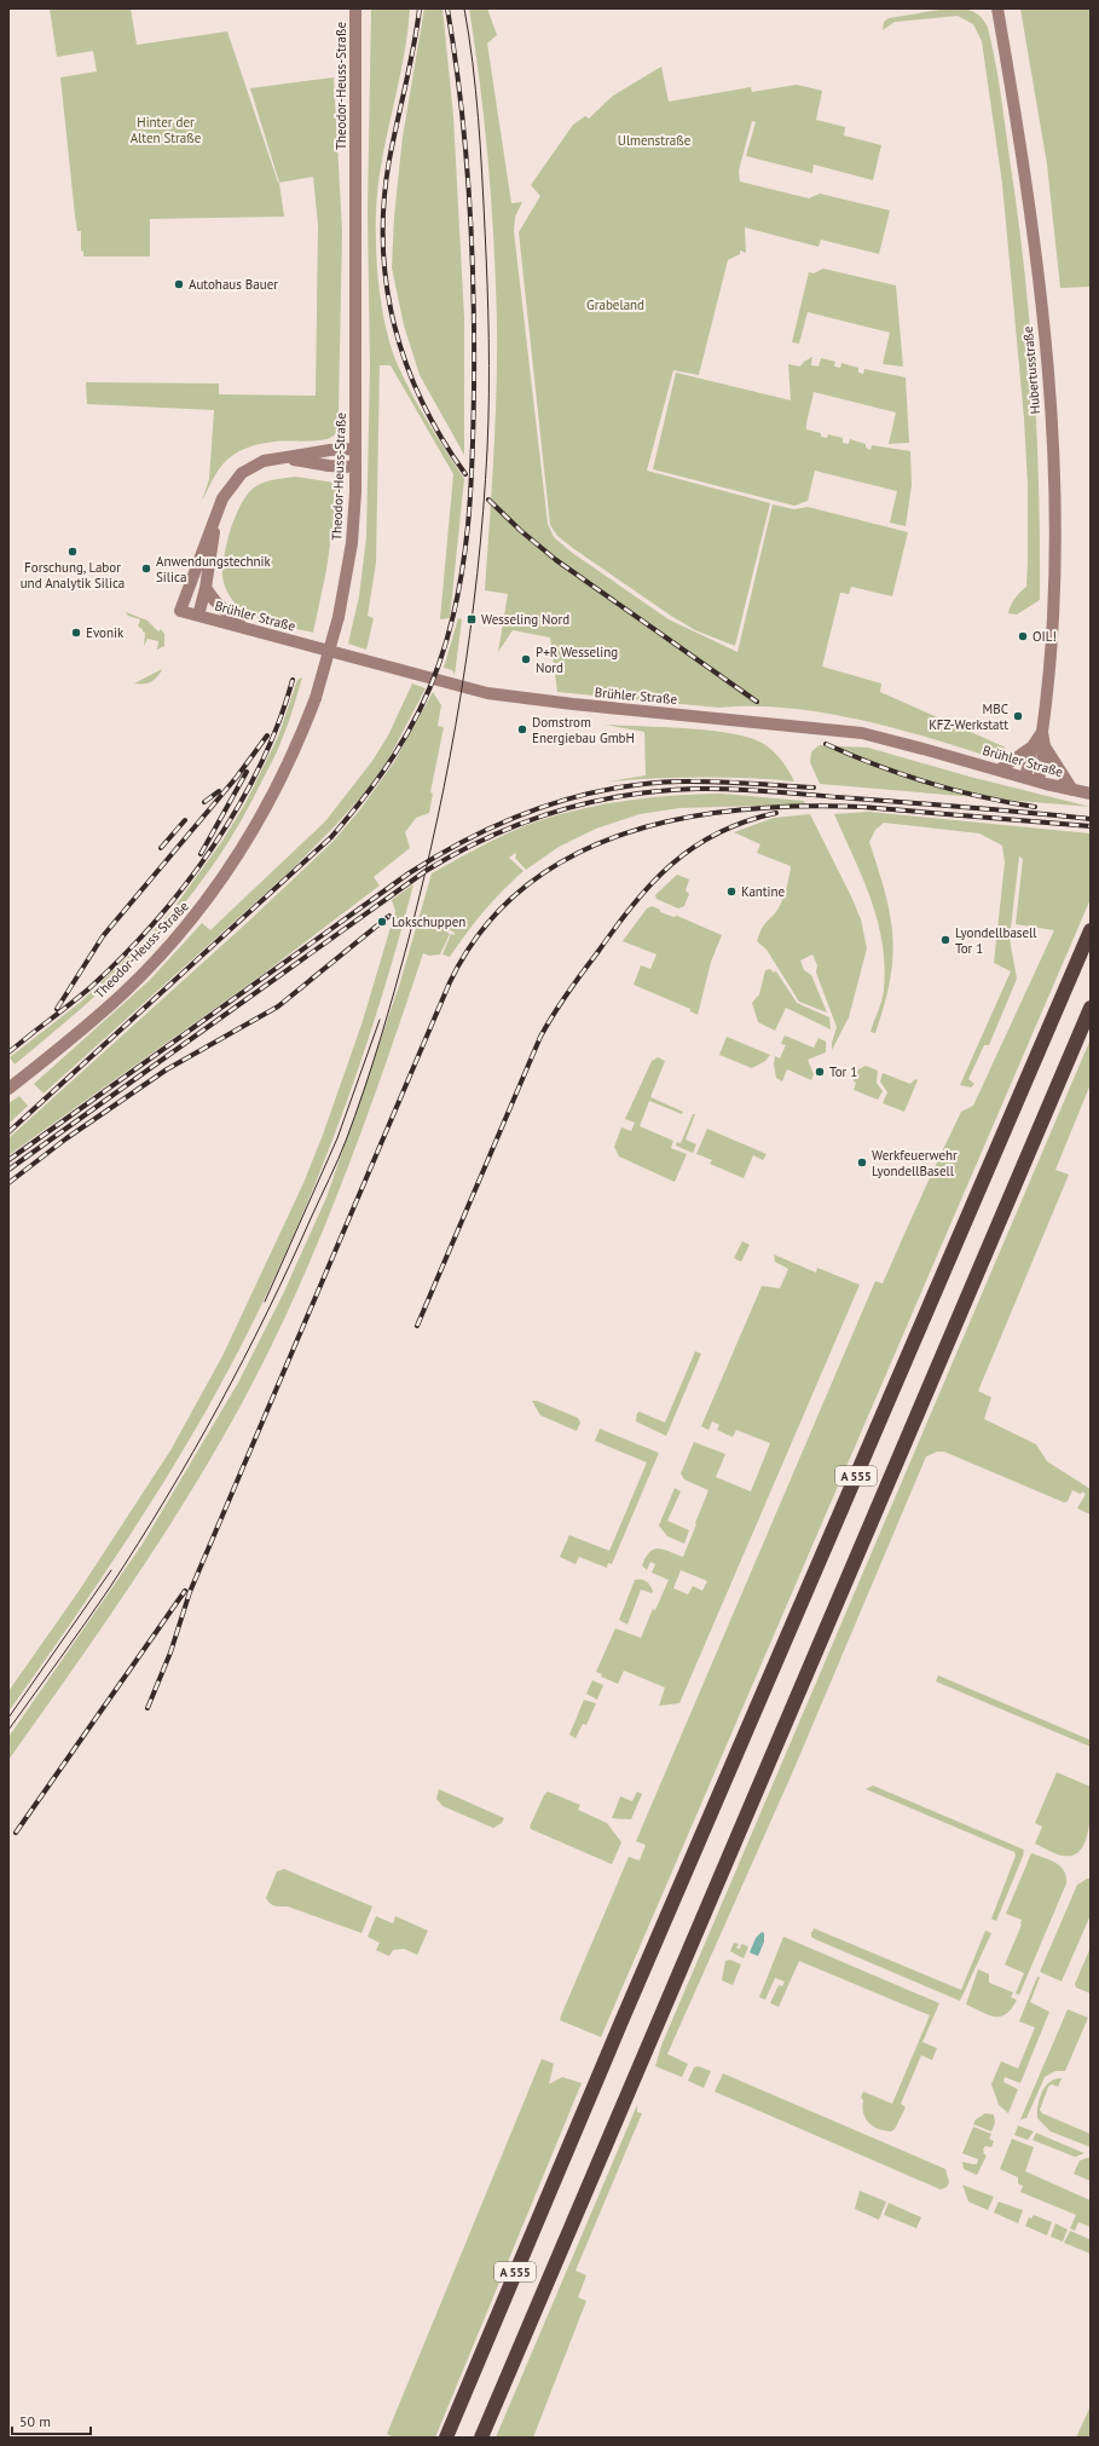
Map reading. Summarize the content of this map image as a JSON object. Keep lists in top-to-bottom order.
{
  "streets": {
    "highway": ["A 555"],
    "main road": ["Theodor-Heuss-Straße", "Hubertusstraße", "Brühler Straße"]
  },
  "crossings": [
    ["Hubertusstraße", "Brühler Straße"]
  ],
  "parks": ["Hinter der Alten Straße", "Ulmenstraße", "Grabeland"],
  "places": {
    "other": [
      "Autohaus Bauer",
      "Forschung, Labor und Analytik Silica",
      "Anwendungstechnik Silica",
      "Evonik",
      "OIL!",
      "P+R Wesseling Nord",
      "MBC KFZ-Werkstatt",
      "Domstrom Energiebau GmbH",
      "Kantine",
      "Lokschuppen",
      "Lyondellbasell Tor 1",
      "Tor 1",
      "Werkfeuerwehr LyondellBasell"
    ],
    "transit": ["Wesseling Nord"]
  },
  "scale_bar": "50 m"
}
